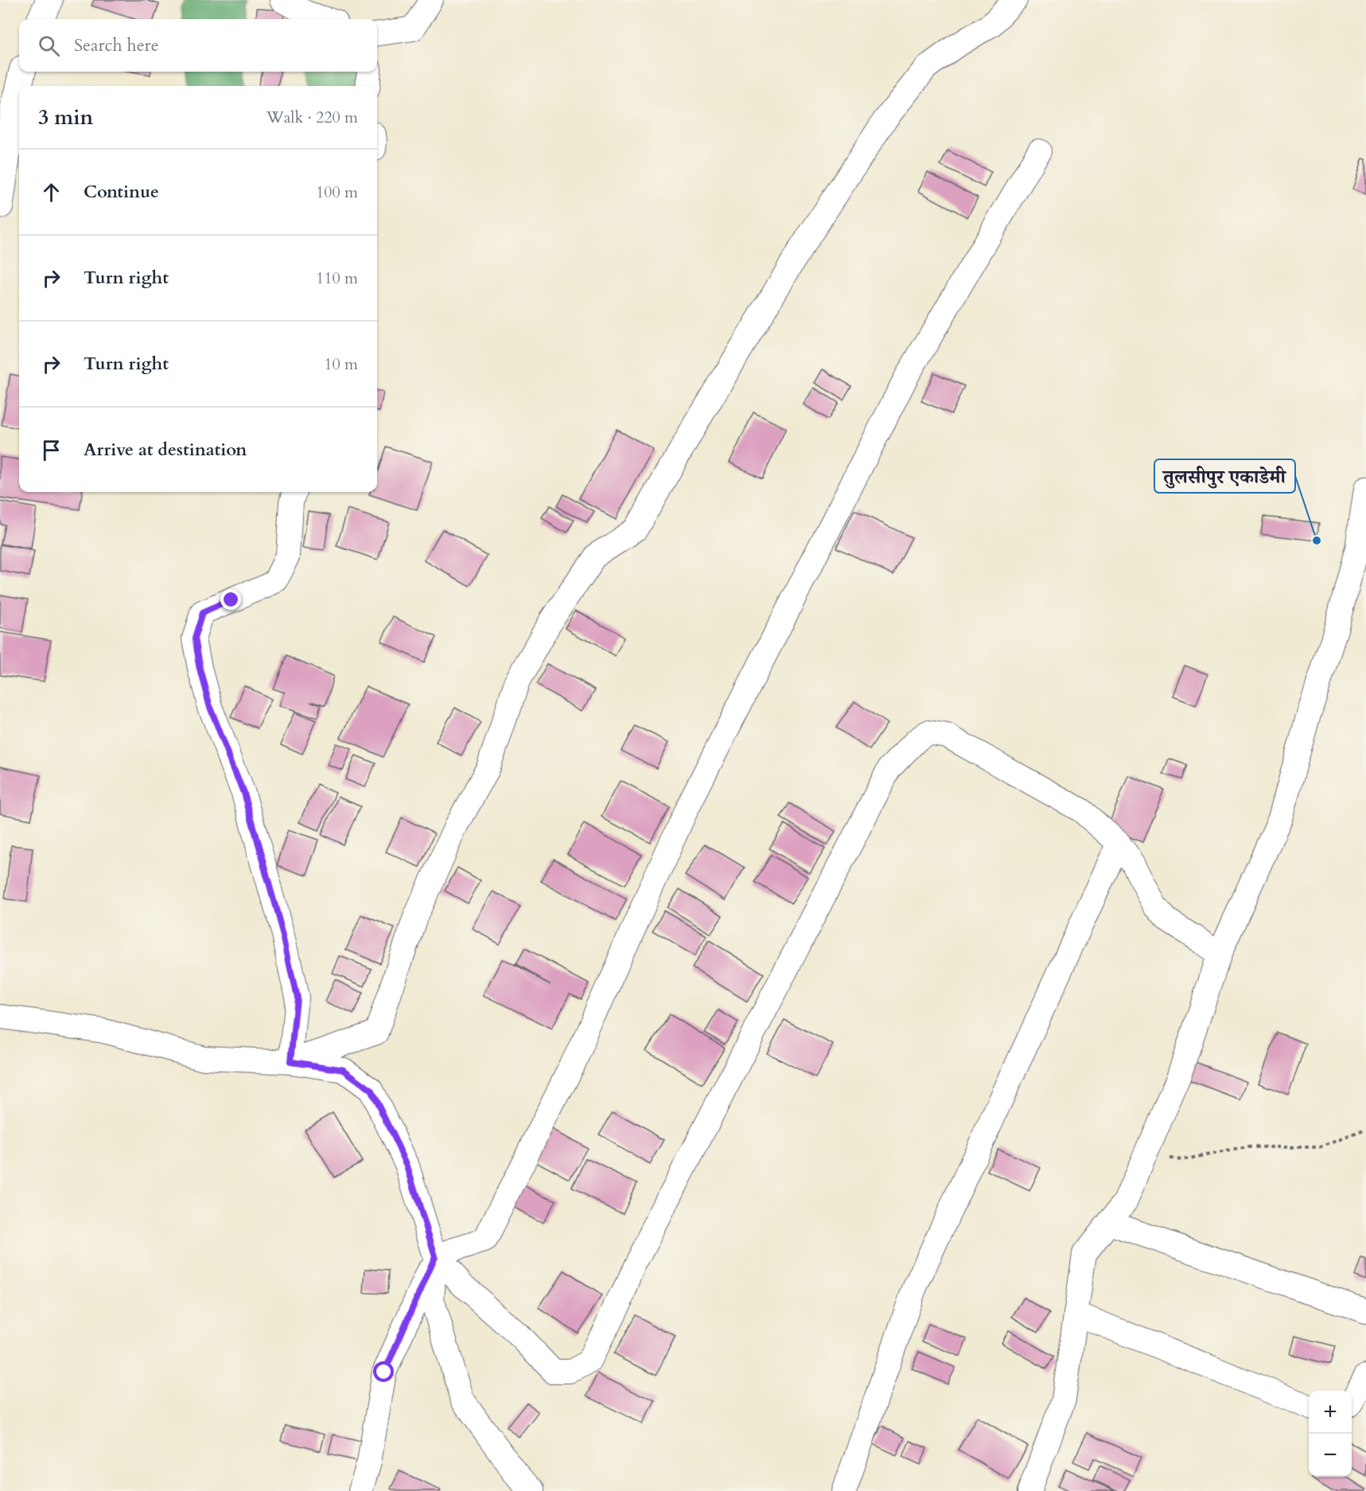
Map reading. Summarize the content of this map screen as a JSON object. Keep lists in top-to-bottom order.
{
  "places": ["तुलसीपुर एकाडेमी"],
  "page": {
    "search": "Search here",
    "heading": ["3 min", "Walk · 220 m"],
    "list": [
      ["Continue", "100 m"],
      ["Turn right", "110 m"],
      ["Turn right", "10 m"],
      "Arrive at destination"
    ],
    "map_buttons": ["+", "−"]
  }
}
